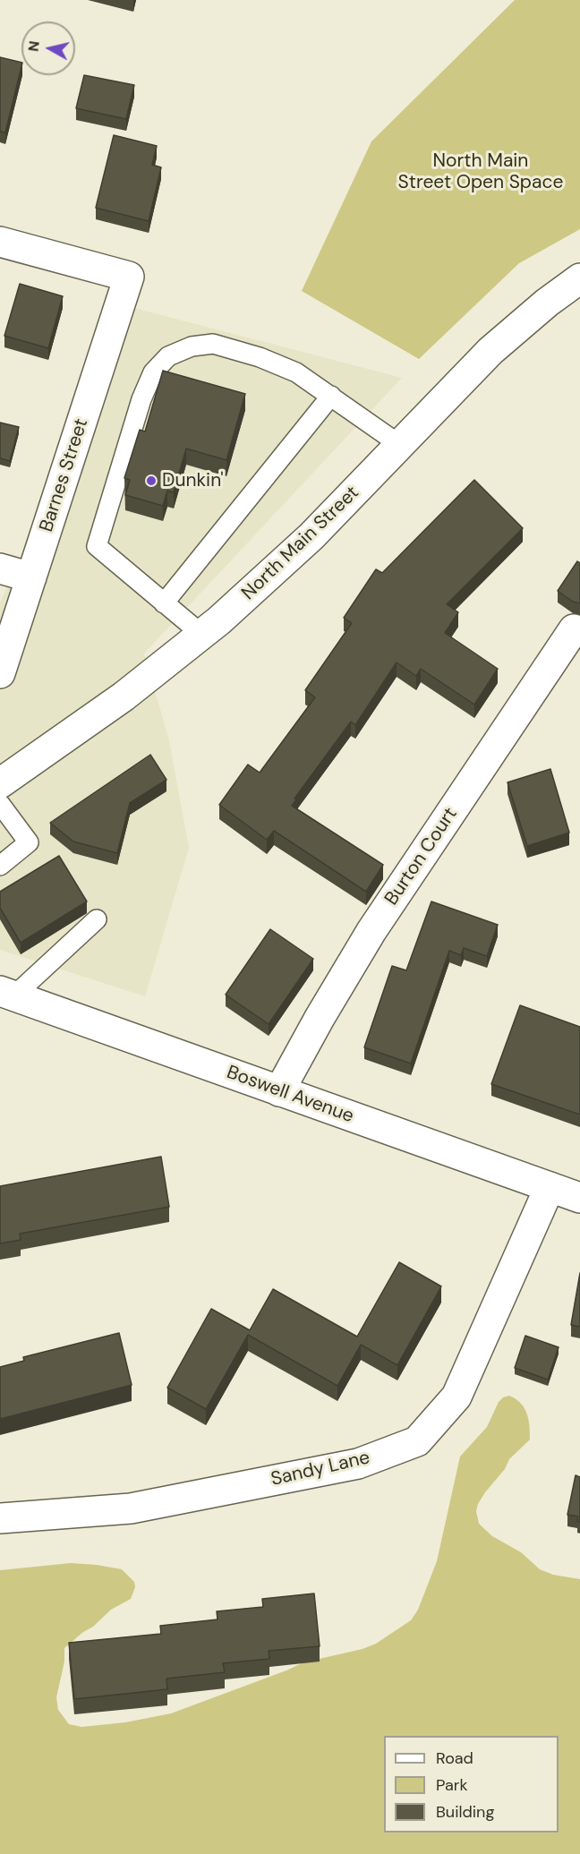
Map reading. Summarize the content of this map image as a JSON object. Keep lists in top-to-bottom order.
{
  "streets": {
    "street": [
      "Barnes Street",
      "North Main Street",
      "Burton Court",
      "Boswell Avenue",
      "Sandy Lane"
    ]
  },
  "crossings": [
    ["Burton Court", "Boswell Avenue"],
    ["Boswell Avenue", "Sandy Lane"]
  ],
  "parks": ["North Main Street Open Space"],
  "places": ["Dunkin'"],
  "legend": ["Road", "Park", "Building"],
  "north": "left"
}
